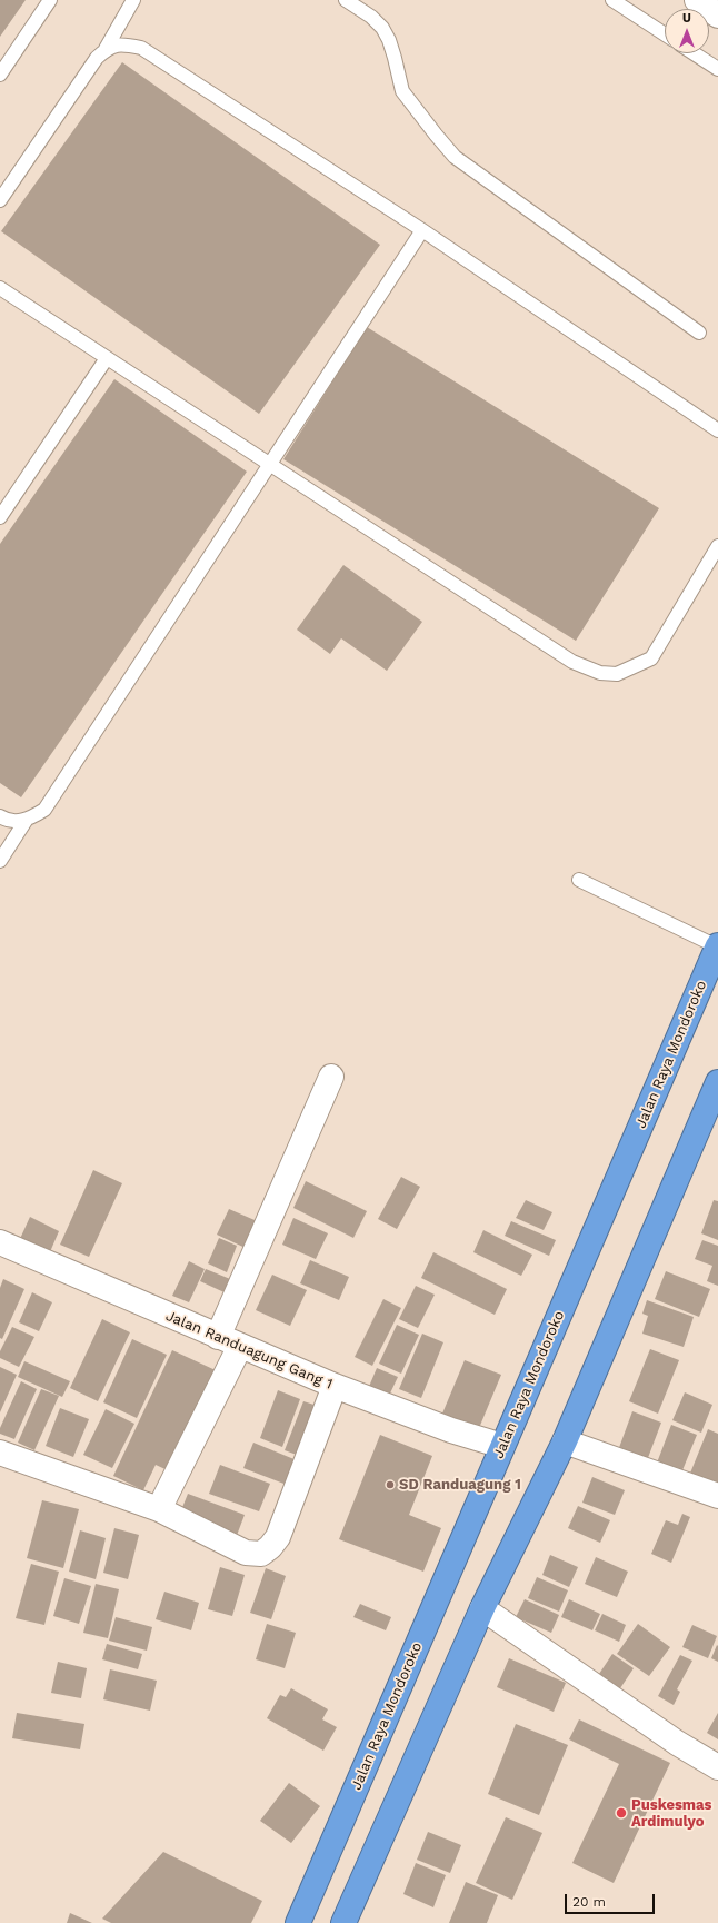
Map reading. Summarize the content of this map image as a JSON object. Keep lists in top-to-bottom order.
{
  "streets": {
    "highway": ["Jalan Raya Mondoroko"],
    "street": ["Jalan Randuagung Gang 1"]
  },
  "crossings": [
    ["Jalan Raya Mondoroko", "Jalan Randuagung Gang 1"]
  ],
  "places": ["SD Randuagung 1", "Puskesmas Ardimulyo"],
  "scale_bar": "20 m",
  "north": "top"
}
